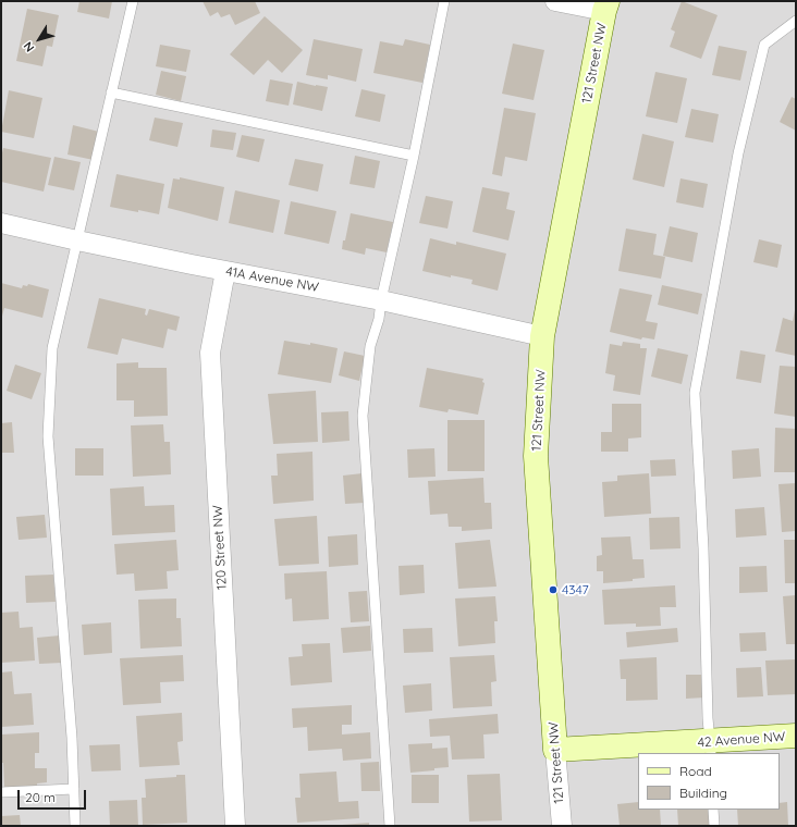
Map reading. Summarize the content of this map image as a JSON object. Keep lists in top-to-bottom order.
{
  "streets": {
    "street": [
      "121 Street NW",
      "41A Avenue NW",
      "120 Street NW",
      "42 Avenue NW"
    ]
  },
  "crossings": [
    ["121 Street NW", "41A Avenue NW"],
    ["121 Street NW", "42 Avenue NW"],
    ["41A Avenue NW", "120 Street NW"]
  ],
  "places": ["4347"],
  "legend": ["Road", "Building"],
  "scale_bar": "20 m",
  "north": "bottom left"
}
